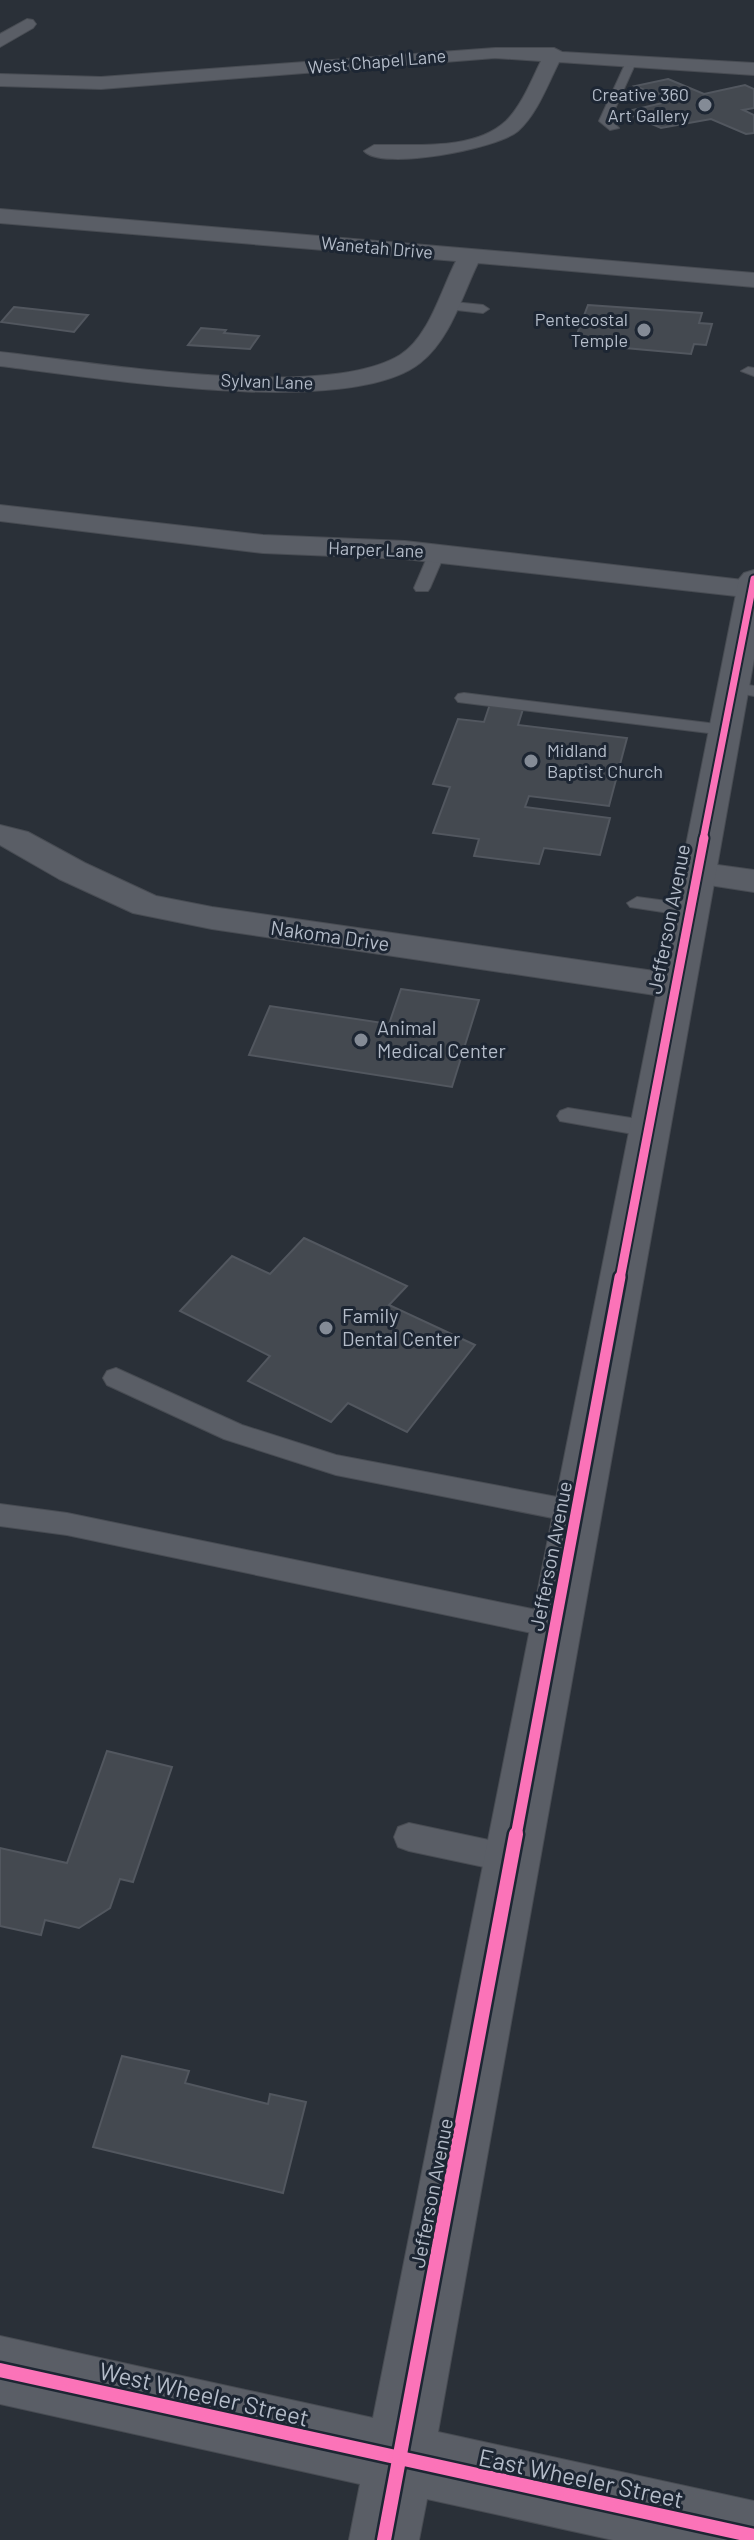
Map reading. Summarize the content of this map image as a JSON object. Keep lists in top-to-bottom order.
{
  "streets": {
    "street": [
      "West Chapel Lane",
      "Wanetah Drive",
      "Sylvan Lane",
      "Harper Lane",
      "Jefferson Avenue",
      "Nakoma Drive",
      "West Wheeler Street",
      "East Wheeler Street"
    ]
  },
  "crossings": [
    ["Wanetah Drive", "Sylvan Lane"],
    ["Harper Lane", "Jefferson Avenue"],
    ["Jefferson Avenue", "Nakoma Drive"],
    ["Jefferson Avenue", "West Wheeler Street"],
    ["Jefferson Avenue", "East Wheeler Street"],
    ["West Wheeler Street", "East Wheeler Street"]
  ],
  "places": [
    "Creative 360 Art Gallery",
    "Pentecostal Temple",
    "Midland Baptist Church",
    "Animal Medical Center",
    "Family Dental Center"
  ]
}
